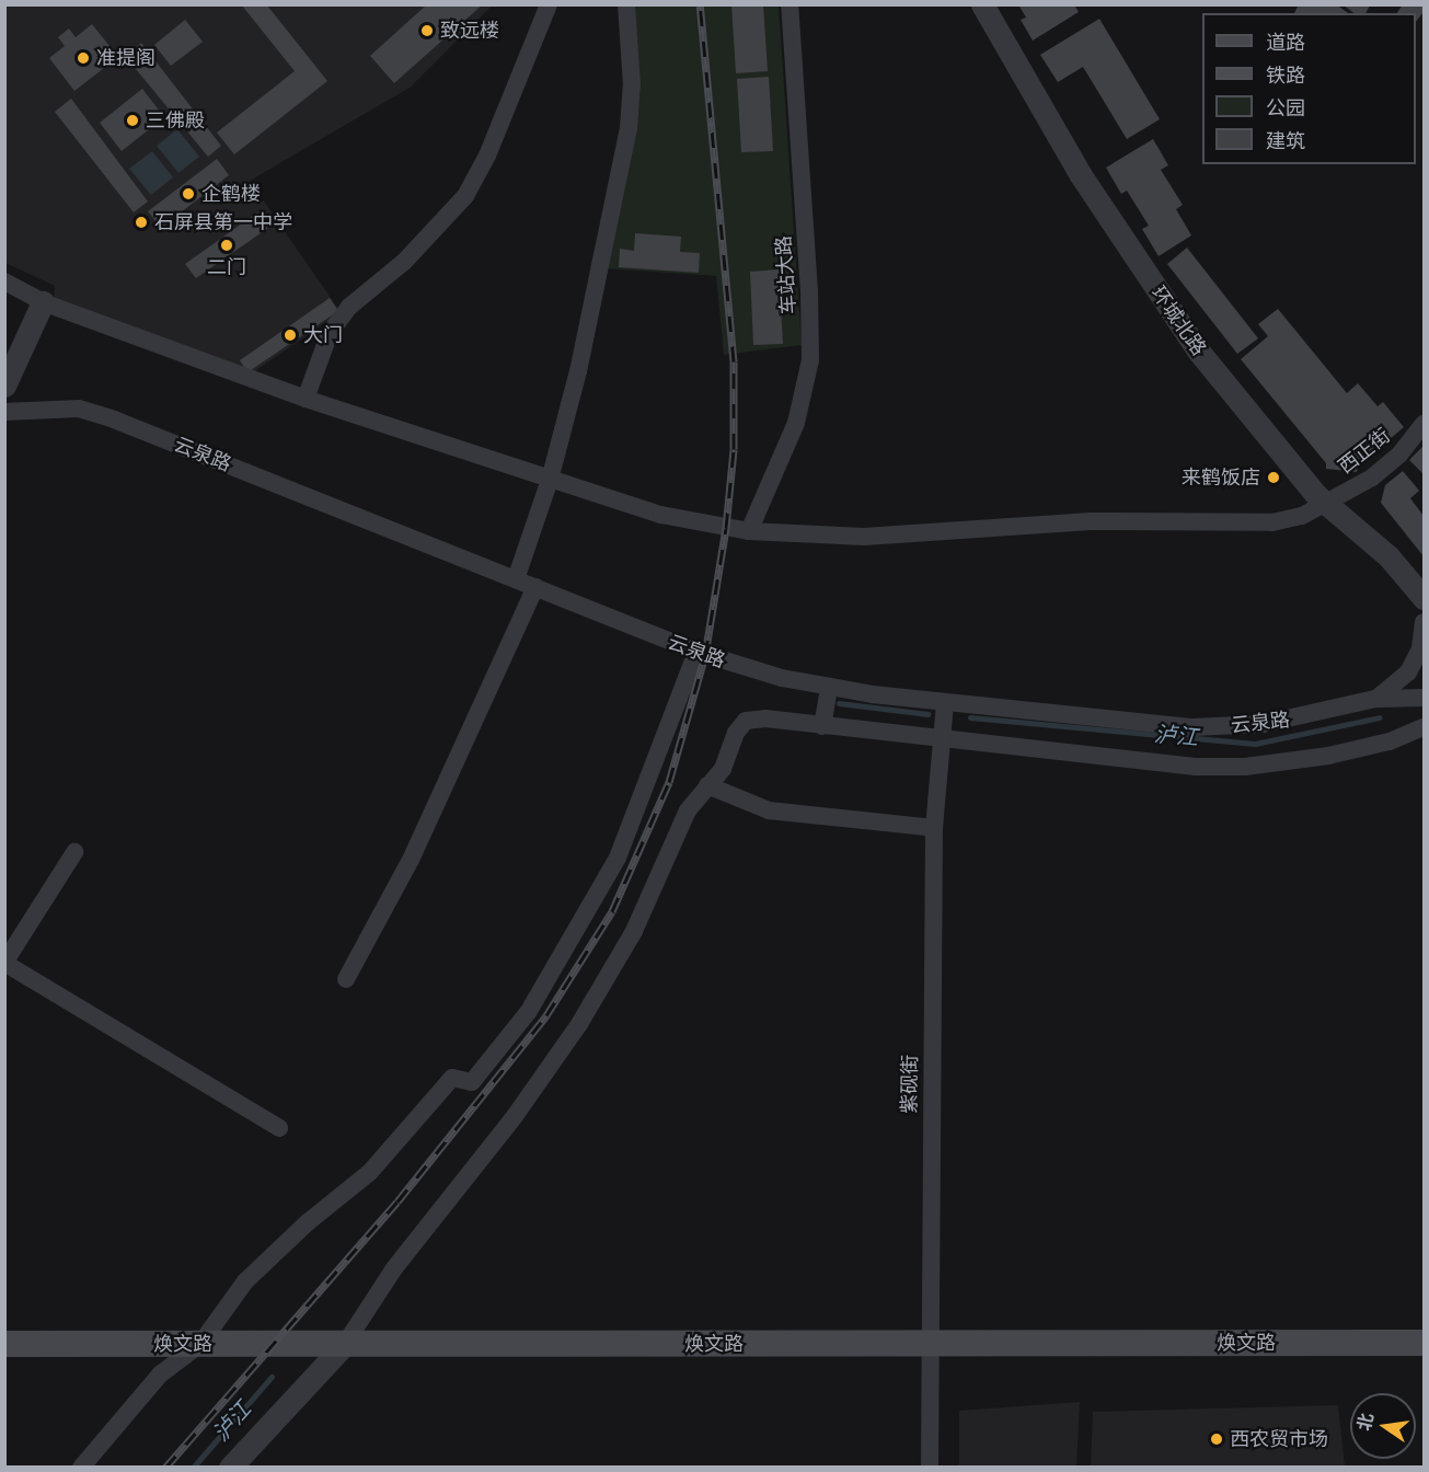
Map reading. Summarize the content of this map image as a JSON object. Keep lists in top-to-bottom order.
{
  "streets": {
    "main road": ["焕文路"],
    "street": [
      "车站大路",
      "环城北路",
      "西正街",
      "云泉路",
      "紫砚街"
    ]
  },
  "crossings": [
    ["车站大路", "西正街"],
    ["环城北路", "西正街"],
    ["云泉路", "紫砚街"],
    ["紫砚街", "焕文路"]
  ],
  "water": ["泸江"],
  "places": [
    "致远楼",
    "准提阁",
    "三佛殿",
    "企鹤楼",
    "石屏县第一中学",
    "二门",
    "大门",
    "来鹤饭店",
    "西农贸市场"
  ],
  "legend": [
    "道路",
    "铁路",
    "公园",
    "建筑"
  ],
  "north": "left"
}
